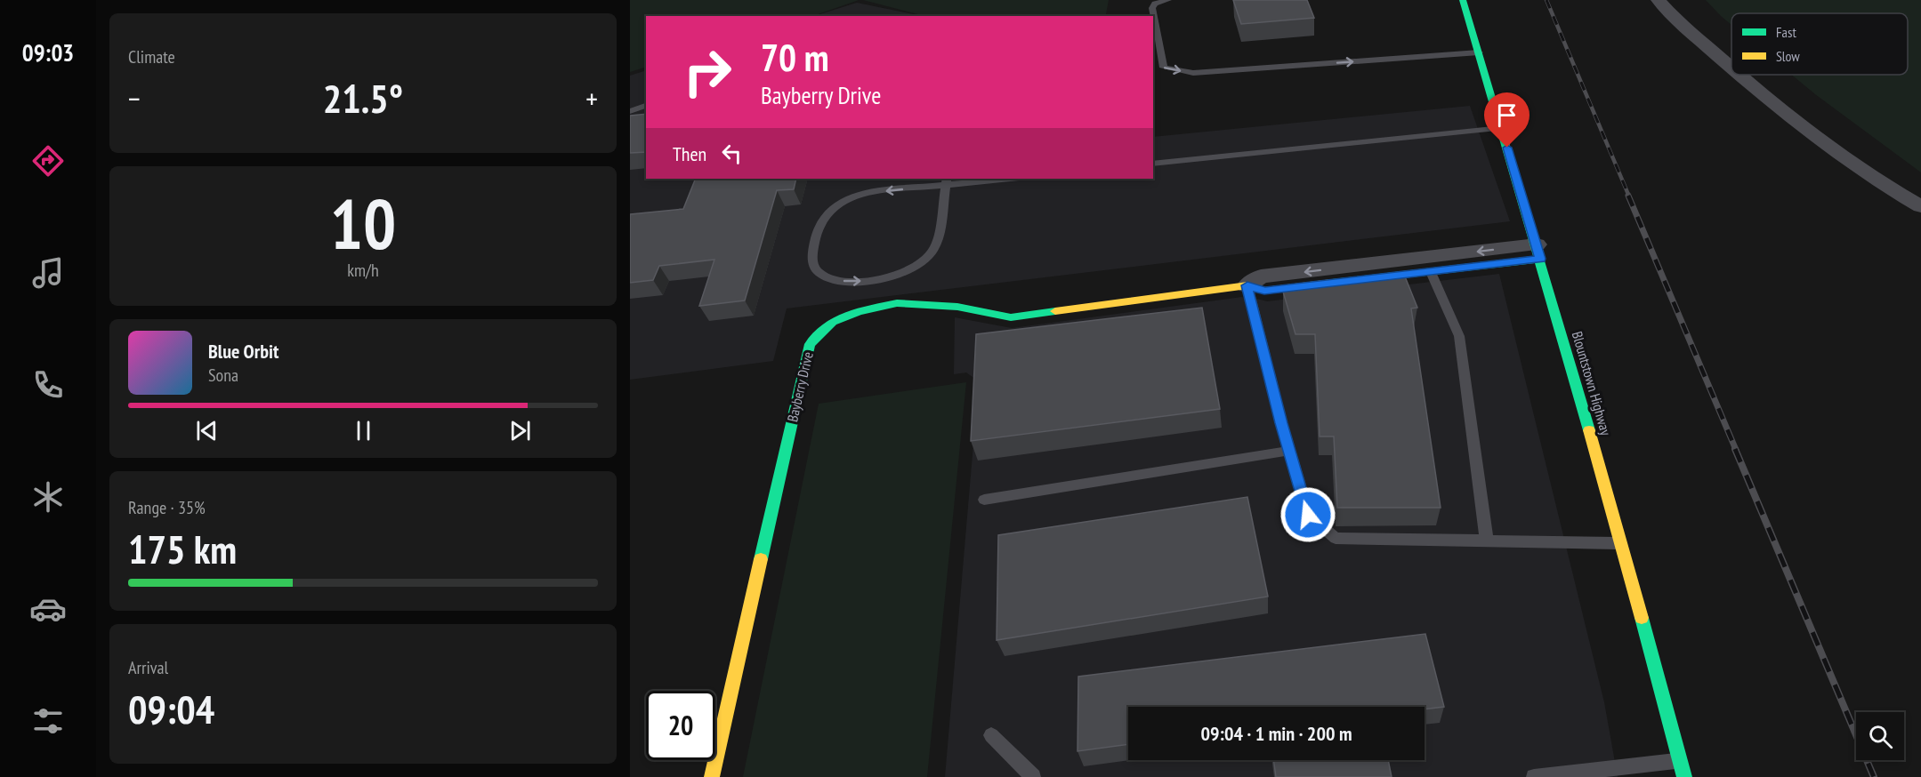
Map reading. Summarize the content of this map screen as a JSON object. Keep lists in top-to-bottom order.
{
  "streets": {
    "street": ["Blountstown Highway", "Bayberry Drive"]
  },
  "crossings": [
    ["Blountstown Highway", "Bayberry Drive"]
  ],
  "legend": ["Fast", "Slow"],
  "page": {
    "tabs": "09:03",
    "tile": [
      "Climate",
      ["10", "km/h"],
      ["Range · 35%", "175 km"],
      ["Arrival", "09:04"]
    ],
    "turn": ["70 m", "Bayberry Drive"],
    "heat": ["−", "21.5°", "+"],
    "then": "Then",
    "song": ["Blue Orbit", "Sona"],
    "limit": "20",
    "trip": "09:04 · 1 min · 200 m"
  }
}
